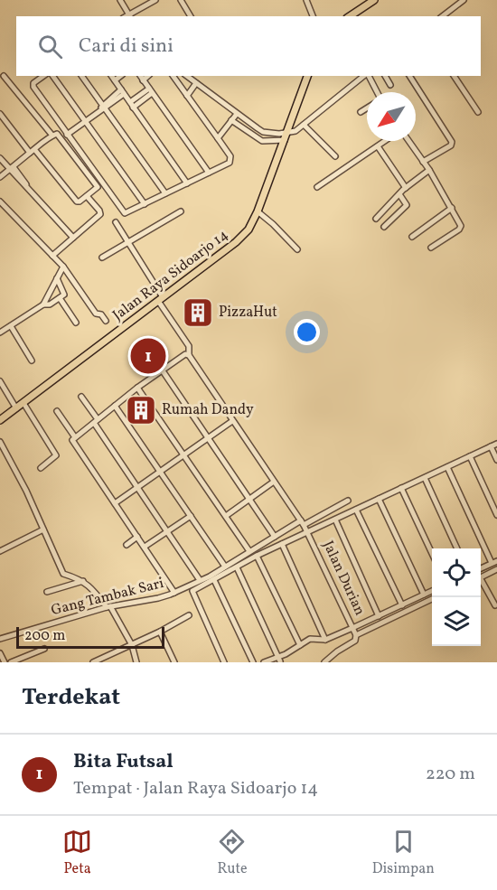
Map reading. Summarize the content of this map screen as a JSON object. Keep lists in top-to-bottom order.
{
  "streets": {
    "main road": ["Jalan Raya Sidoarjo 14"],
    "street": ["Jalan Durian", "Gang Tambak Sari"]
  },
  "crossings": [
    ["Jalan Raya Sidoarjo 14", "Jalan Durian"],
    ["Jalan Durian", "Gang Tambak Sari"]
  ],
  "places": {
    "building": ["PizzaHut", "Rumah Dandy"]
  },
  "scale_bar": "200 m",
  "north": "bottom left",
  "page": {
    "search": "Cari di sini",
    "pins": "1",
    "scale": "200 m",
    "heading": "Terdekat",
    "list": [
      {
        "mark": "1",
        "name": "Bita Futsal",
        "note": "Tempat · Jalan Raya Sidoarjo 14",
        "value": "220 m"
      }
    ],
    "nav": ["Peta", "Rute", "Disimpan"]
  }
}
